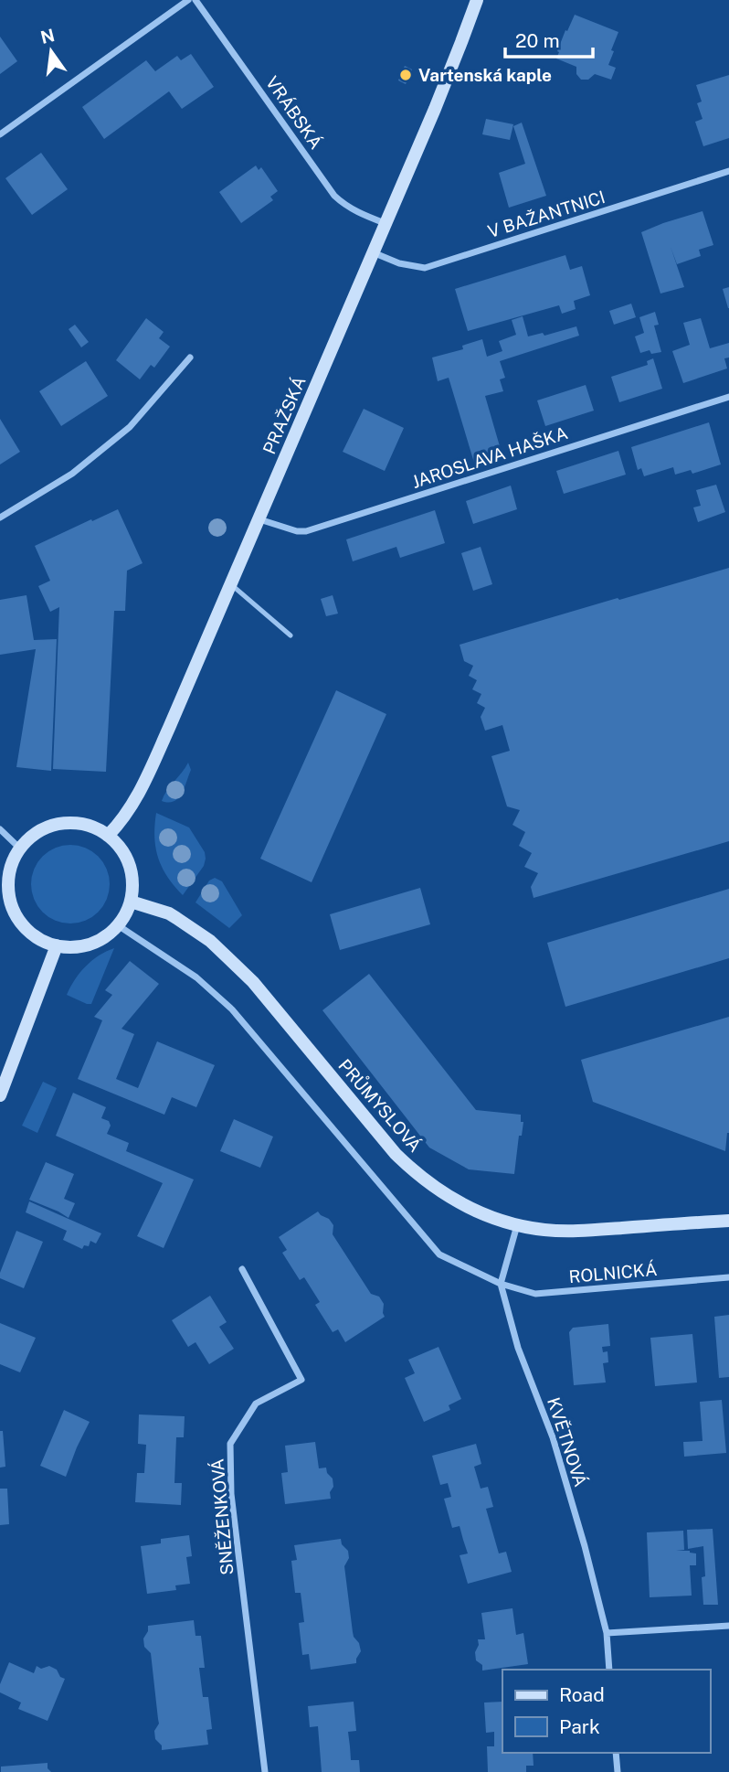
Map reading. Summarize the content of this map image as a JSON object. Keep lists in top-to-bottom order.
{
  "streets": {
    "main road": ["PRAŽSKÁ", "PRŮMYSLOVÁ"],
    "street": [
      "VRÁBSKÁ",
      "V BAŽANTNICI",
      "JAROSLAVA HAŠKA",
      "ROLNICKÁ",
      "KVĚTNOVÁ",
      "SNĚŽENKOVÁ"
    ]
  },
  "crossings": [
    ["VRÁBSKÁ", "PRAŽSKÁ"],
    ["V BAŽANTNICI", "PRAŽSKÁ"],
    ["PRAŽSKÁ", "JAROSLAVA HAŠKA"],
    ["PRAŽSKÁ", "PRŮMYSLOVÁ"],
    ["PRAŽSKÁ", "ROLNICKÁ"],
    ["PRŮMYSLOVÁ", "ROLNICKÁ"],
    ["ROLNICKÁ", "KVĚTNOVÁ"]
  ],
  "places": ["Vartenská kaple"],
  "legend": ["Road", "Park"],
  "scale_bar": "20 m",
  "north": "top"
}
